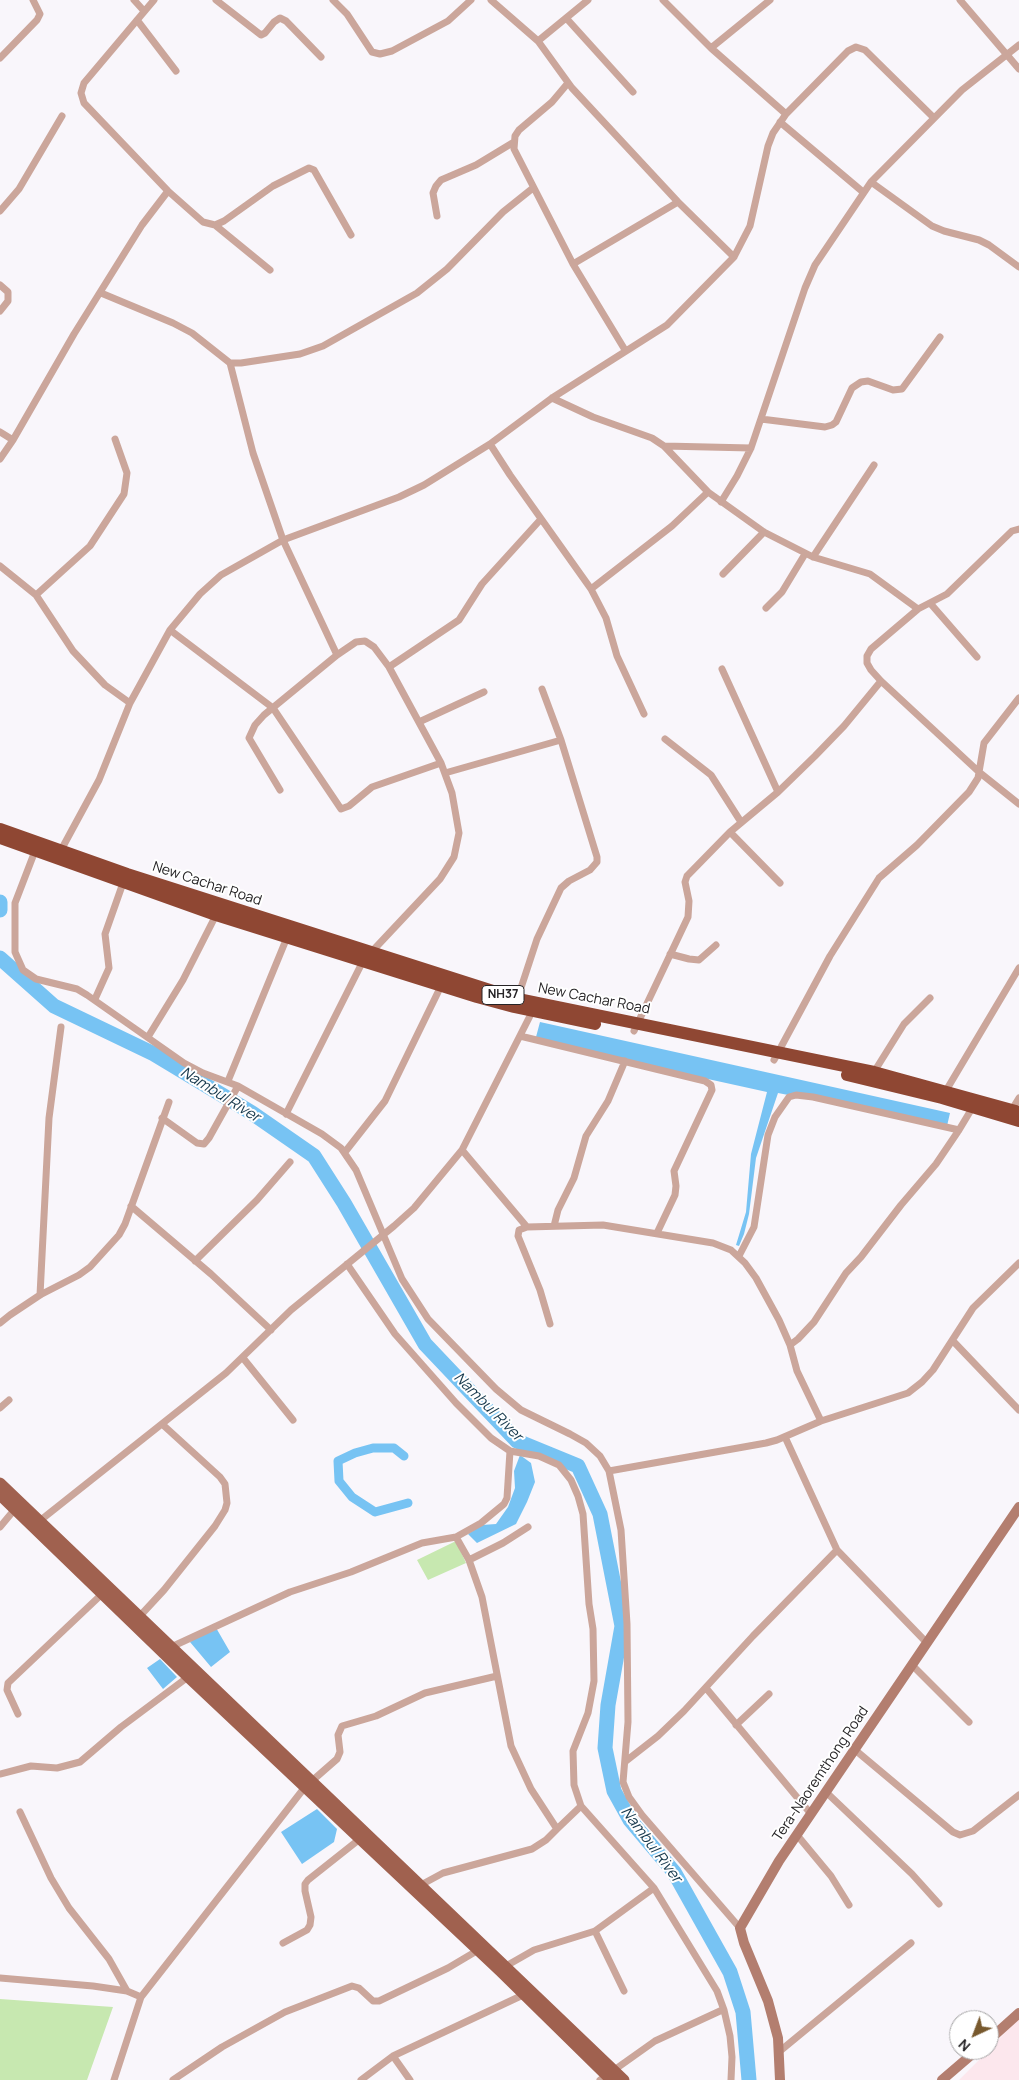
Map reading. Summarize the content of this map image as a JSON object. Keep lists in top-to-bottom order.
{
  "streets": {
    "highway": ["New Cachar Road", "NH37"],
    "street": ["Tera-Naoremthong Road"]
  },
  "water": ["Nambul River"],
  "north": "bottom left"
}
